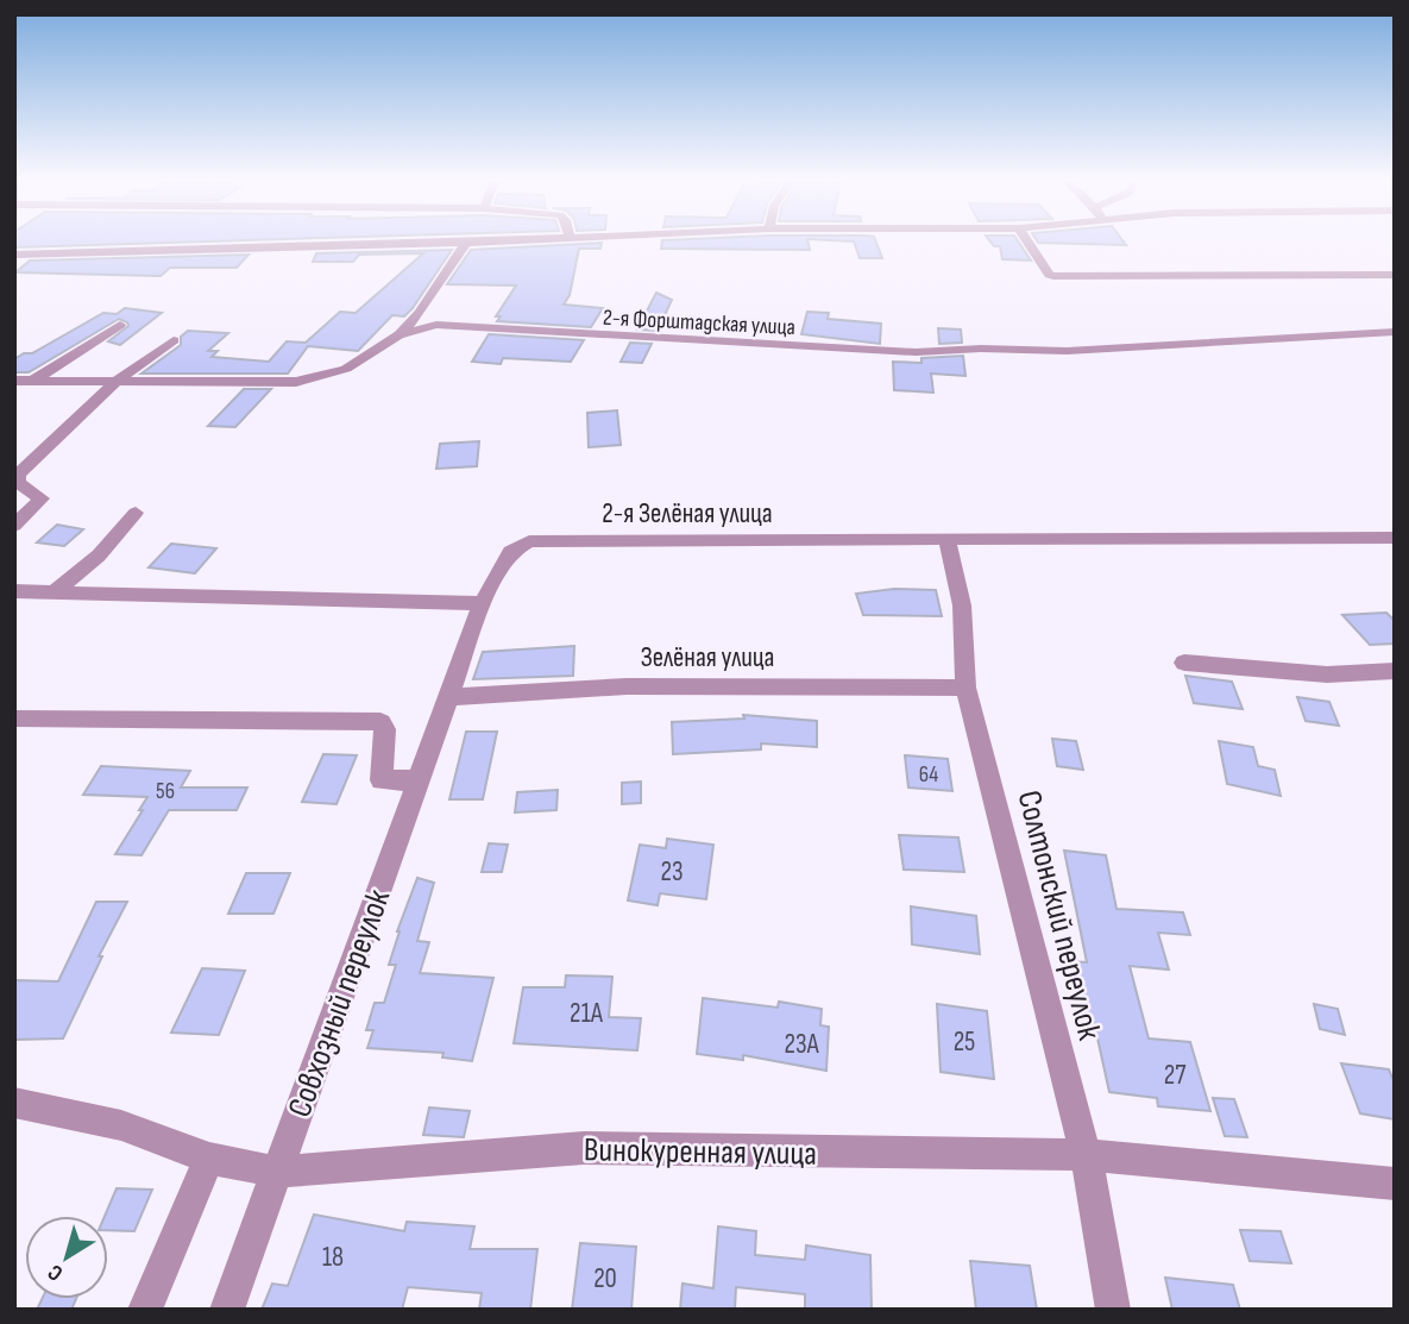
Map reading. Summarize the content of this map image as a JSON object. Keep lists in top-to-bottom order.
{
  "streets": {
    "street": [
      "2-я Форштадская улица",
      "2-я Зелёная улица",
      "Зелёная улица",
      "Солтонский переулок",
      "Совхозный переулок",
      "Винокуренная улица"
    ]
  },
  "crossings": [
    ["2-я Зелёная улица", "Зелёная улица"],
    ["2-я Зелёная улица", "Солтонский переулок"],
    ["2-я Зелёная улица", "Совхозный переулок"],
    ["Зелёная улица", "Солтонский переулок"],
    ["Зелёная улица", "Совхозный переулок"],
    ["Солтонский переулок", "Винокуренная улица"],
    ["Совхозный переулок", "Винокуренная улица"]
  ],
  "house_numbers": [
    "64",
    "56",
    "23",
    "21А",
    "25",
    "23А",
    "27",
    "18",
    "20"
  ],
  "north": "bottom left"
}
